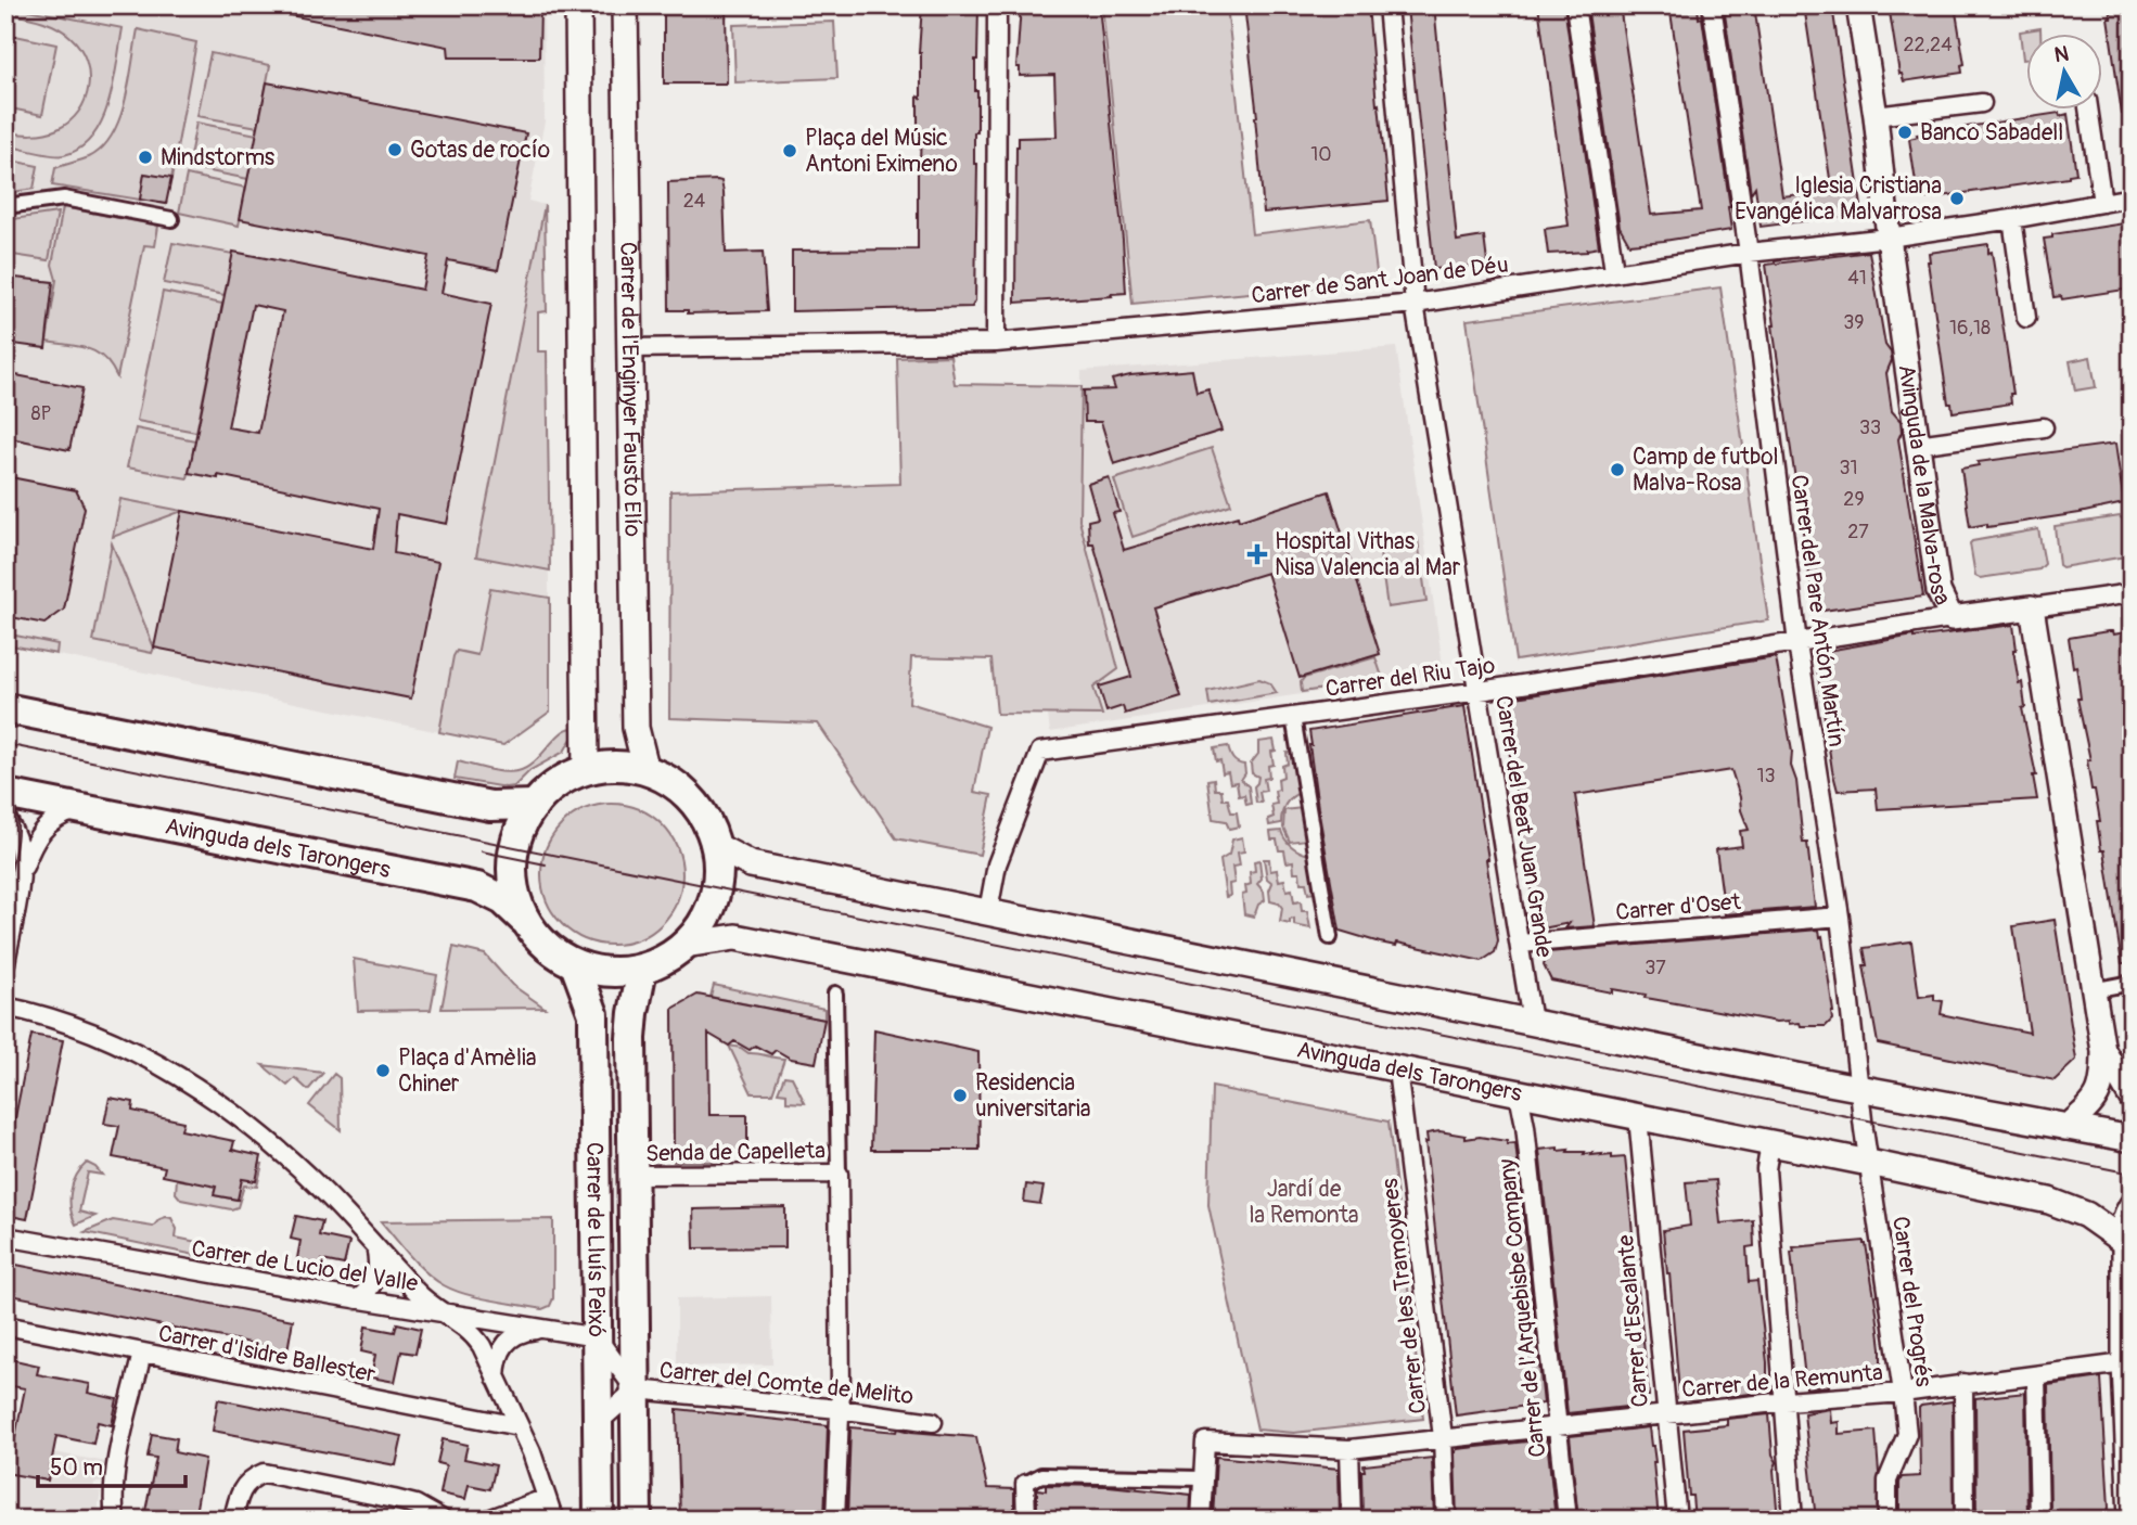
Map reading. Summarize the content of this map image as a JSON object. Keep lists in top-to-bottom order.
{
  "streets": {
    "main road": ["Carrer de l'Enginyer Fausto Elío", "Avinguda dels Tarongers", "Carrer de Lluís Peixó"],
    "street": [
      "Carrer de Sant Joan de Déu",
      "Avinguda de la Malva-rosa",
      "Carrer del Pare Antón Martín",
      "Carrer del Riu Tajo",
      "Carrer del Beat Juan Grande",
      "Carrer d'Oset",
      "Senda de Capelleta",
      "Carrer de Lucio del Valle",
      "Carrer de les Tramoyeres",
      "Carrer del Progrés",
      "Carrer de l'Arquebisbe Company",
      "Carrer d'Escalante",
      "Carrer d'Isidre Ballester",
      "Carrer de la Remunta",
      "Carrer del Comte de Melito"
    ]
  },
  "crossings": [
    ["Carrer de Sant Joan de Déu", "Carrer de l'Enginyer Fausto Elío"],
    ["Carrer de Sant Joan de Déu", "Avinguda de la Malva-rosa"],
    ["Carrer de Sant Joan de Déu", "Carrer del Pare Antón Martín"],
    ["Carrer de Sant Joan de Déu", "Carrer del Beat Juan Grande"],
    ["Carrer de l'Enginyer Fausto Elío", "Avinguda dels Tarongers"],
    ["Carrer de l'Enginyer Fausto Elío", "Carrer de Lluís Peixó"],
    ["Avinguda de la Malva-rosa", "Carrer del Riu Tajo"],
    ["Carrer del Pare Antón Martín", "Carrer del Riu Tajo"],
    ["Carrer del Pare Antón Martín", "Carrer d'Oset"],
    ["Carrer del Pare Antón Martín", "Carrer del Progrés"],
    ["Carrer del Riu Tajo", "Carrer del Beat Juan Grande"],
    ["Carrer del Beat Juan Grande", "Carrer d'Oset"],
    ["Avinguda dels Tarongers", "Carrer de Lluís Peixó"],
    ["Avinguda dels Tarongers", "Carrer de les Tramoyeres"],
    ["Avinguda dels Tarongers", "Carrer del Progrés"],
    ["Avinguda dels Tarongers", "Carrer de l'Arquebisbe Company"],
    ["Avinguda dels Tarongers", "Carrer d'Escalante"],
    ["Senda de Capelleta", "Carrer de Lluís Peixó"],
    ["Carrer de Lluís Peixó", "Carrer de Lucio del Valle"],
    ["Carrer de Lluís Peixó", "Carrer del Comte de Melito"],
    ["Carrer de les Tramoyeres", "Carrer de la Remunta"],
    ["Carrer del Progrés", "Carrer de la Remunta"],
    ["Carrer de l'Arquebisbe Company", "Carrer de la Remunta"],
    ["Carrer d'Escalante", "Carrer de la Remunta"]
  ],
  "parks": ["Jardí de la Remonta"],
  "places": {
    "other": [
      "Banco Sabadell",
      "Gotas de rocío",
      "Plaça del Músic Antoni Eximeno",
      "Mindstorms",
      "Iglesia Cristiana Evangélica Malvarrosa",
      "Camp de futbol Malva-Rosa",
      "Plaça d'Amèlia Chiner",
      "Residencia universitaria"
    ],
    "health": ["Hospital Vithas Nisa Valencia al Mar"]
  },
  "house_numbers": [
    "22,24",
    "10",
    "24",
    "41",
    "39",
    "16,18",
    "8P",
    "33",
    "31",
    "29",
    "27",
    "13",
    "37"
  ],
  "scale_bar": "50 m",
  "north": "top"
}
